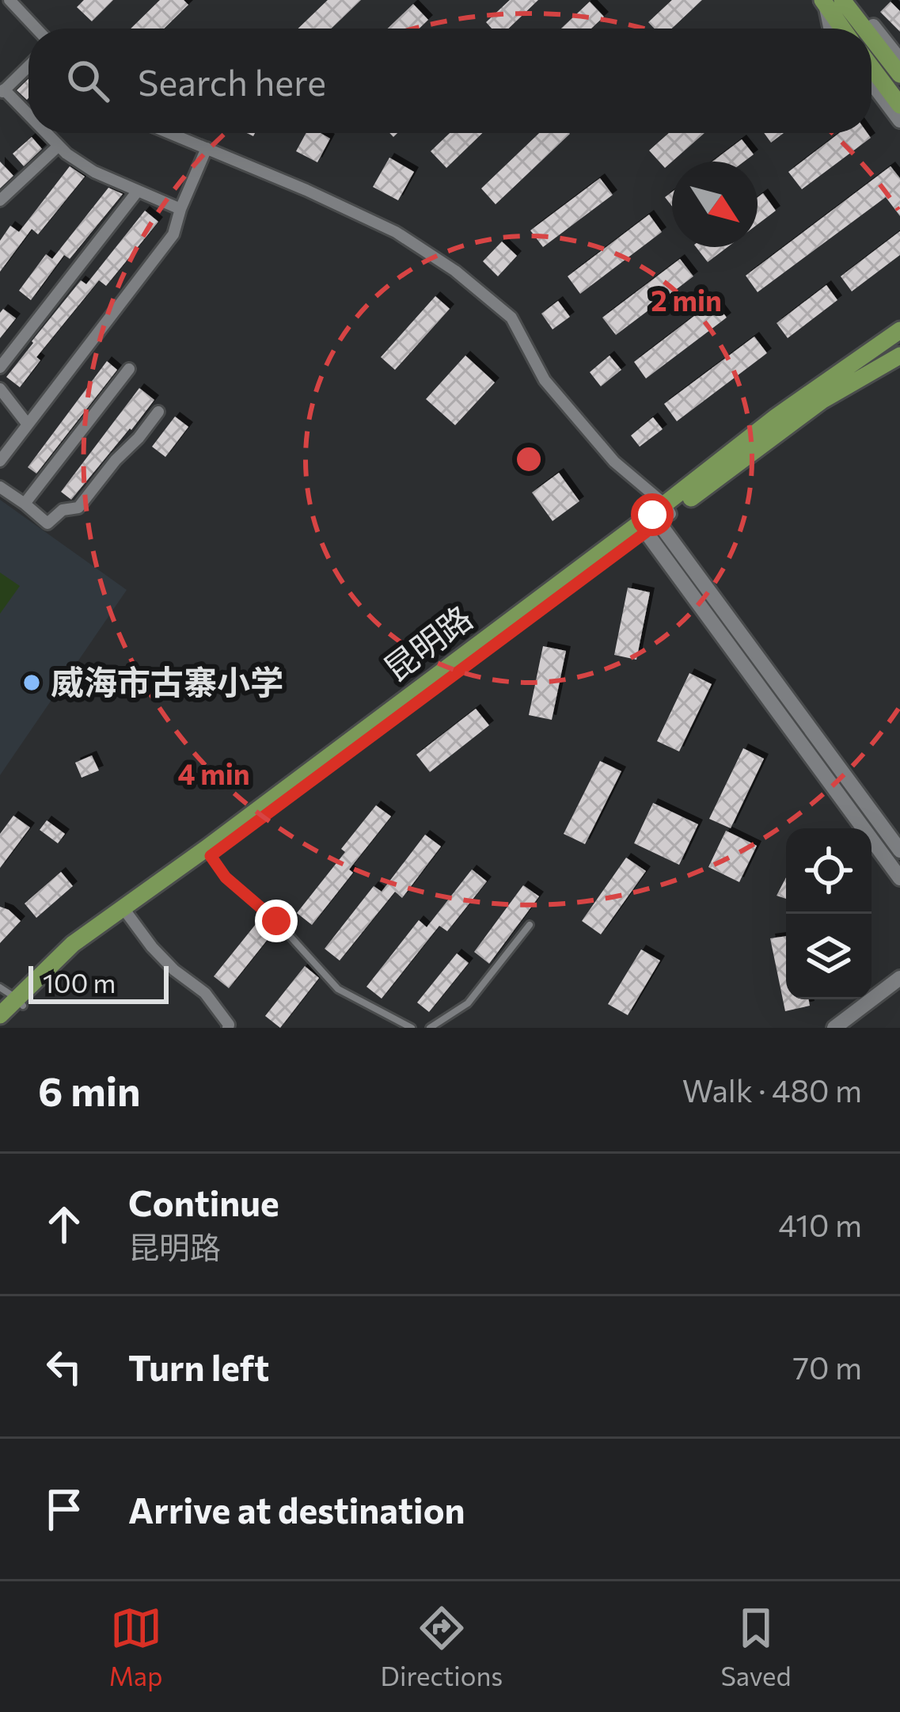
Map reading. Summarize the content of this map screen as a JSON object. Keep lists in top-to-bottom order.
{
  "streets": {
    "main road": ["昆明路"]
  },
  "places": ["威海市古寨小学"],
  "scale_bar": "100 m",
  "north": "bottom right",
  "page": {
    "search": "Search here",
    "scale": "100 m",
    "heading": ["6 min", "Walk · 480 m"],
    "list": [
      ["Continue", "昆明路", "410 m"],
      ["Turn left", "70 m"],
      "Arrive at destination"
    ],
    "nav": ["Map", "Directions", "Saved"]
  },
  "rings": ["2 min", "4 min"]
}
